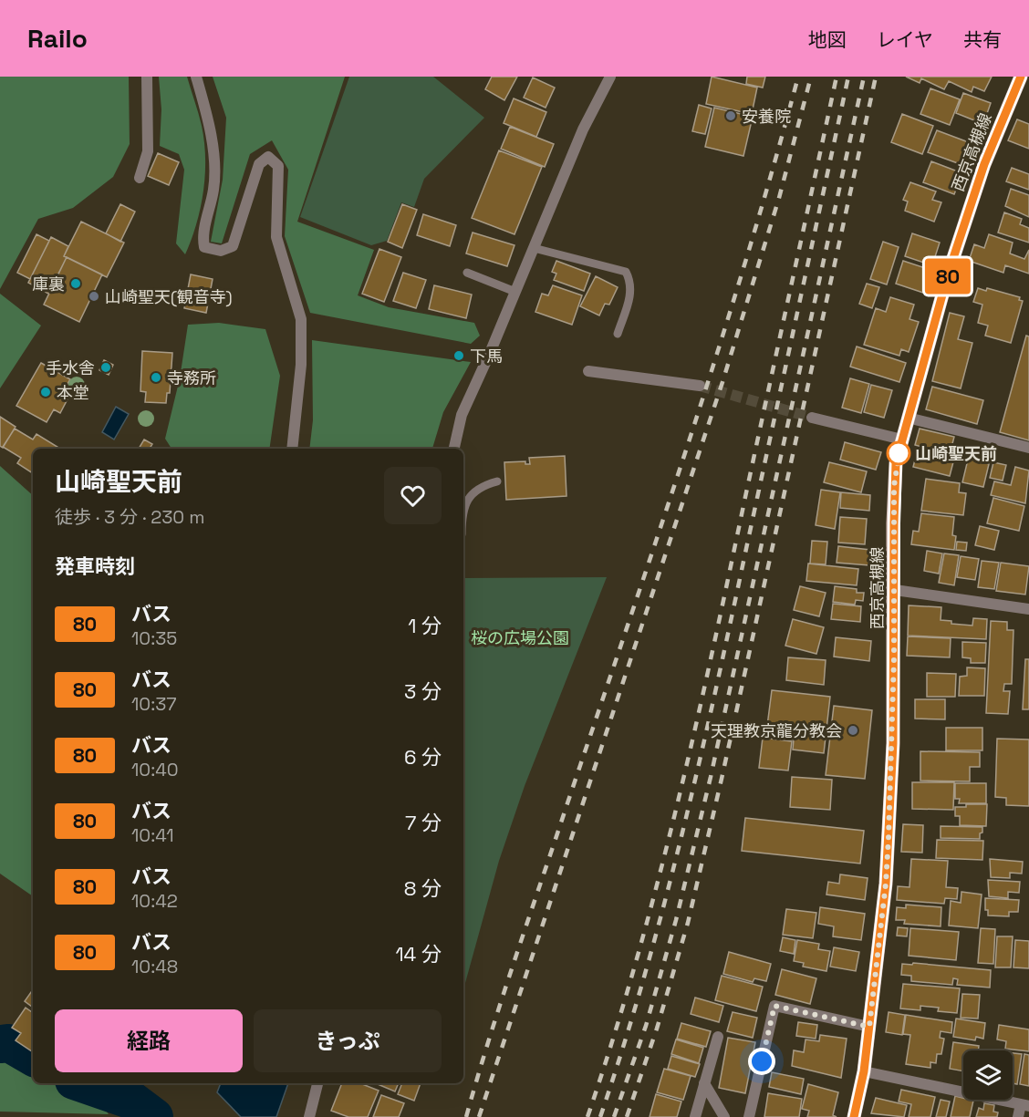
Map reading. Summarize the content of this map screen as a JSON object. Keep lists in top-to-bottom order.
{
  "streets": {
    "main road": ["西京高槻線"]
  },
  "parks": ["桜の広場公園"],
  "places": [
    "安養院",
    "庫裏",
    "山崎聖天(観音寺)",
    "下馬",
    "手水舎",
    "寺務所",
    "本堂",
    "山崎聖天前",
    "天理教京龍分教会"
  ],
  "lines": ["bus line 80"],
  "page": {
    "header": "Railo",
    "nav": ["地図", "レイヤ", "共有"],
    "on_map": "80",
    "heading": [
      ["山崎聖天前", "徒歩 · 3 分 · 230 m"],
      "発車時刻"
    ],
    "list": [
      {
        "mark": "80",
        "name": "バス",
        "note": "10:35",
        "value": "1 分"
      },
      {
        "mark": "80",
        "name": "バス",
        "note": "10:37",
        "value": "3 分"
      },
      {
        "mark": "80",
        "name": "バス",
        "note": "10:40",
        "value": "6 分"
      },
      {
        "mark": "80",
        "name": "バス",
        "note": "10:41",
        "value": "7 分"
      },
      {
        "mark": "80",
        "name": "バス",
        "note": "10:42",
        "value": "8 分"
      },
      {
        "mark": "80",
        "name": "バス",
        "note": "10:48",
        "value": "14 分"
      }
    ],
    "buttons": ["経路", "きっぷ"]
  }
}
